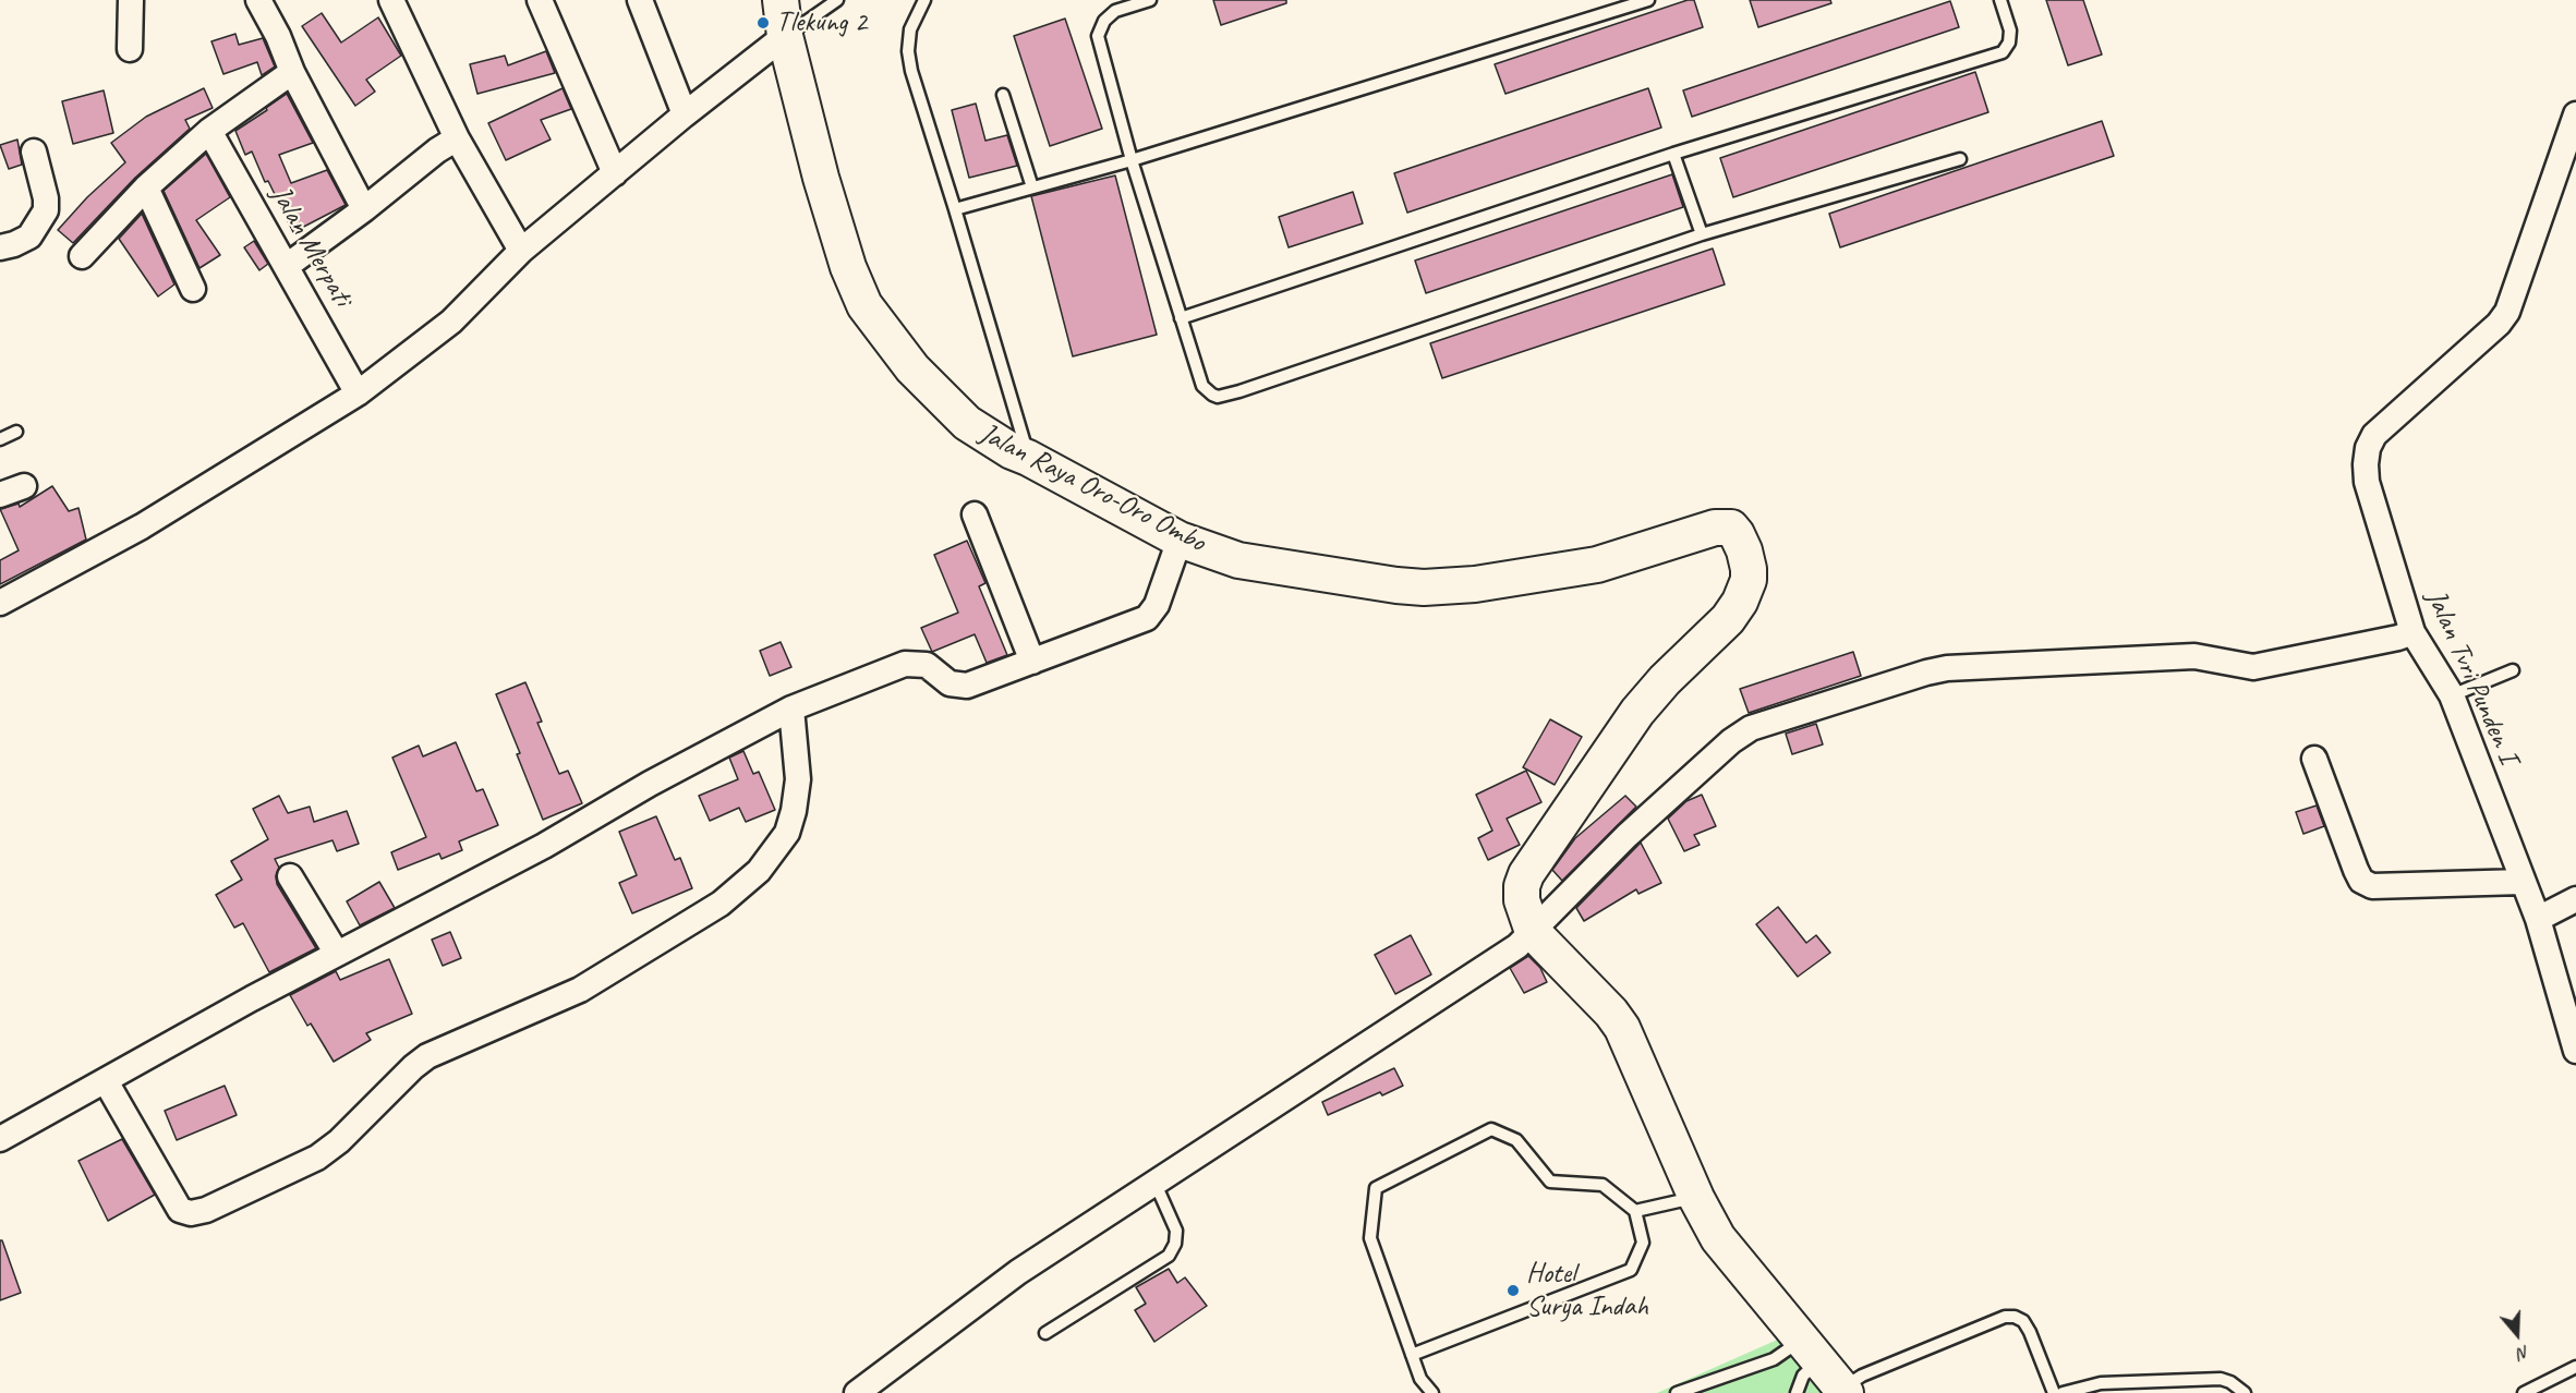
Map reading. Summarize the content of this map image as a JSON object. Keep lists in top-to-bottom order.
{
  "streets": {
    "main road": ["Jalan Raya Oro-Oro Ombo"],
    "street": ["Jalan Merpati", "Jalan Tvri Punden I"]
  },
  "places": ["Tlekung 2", "Hotel Surya Indah"],
  "north": "bottom"
}
